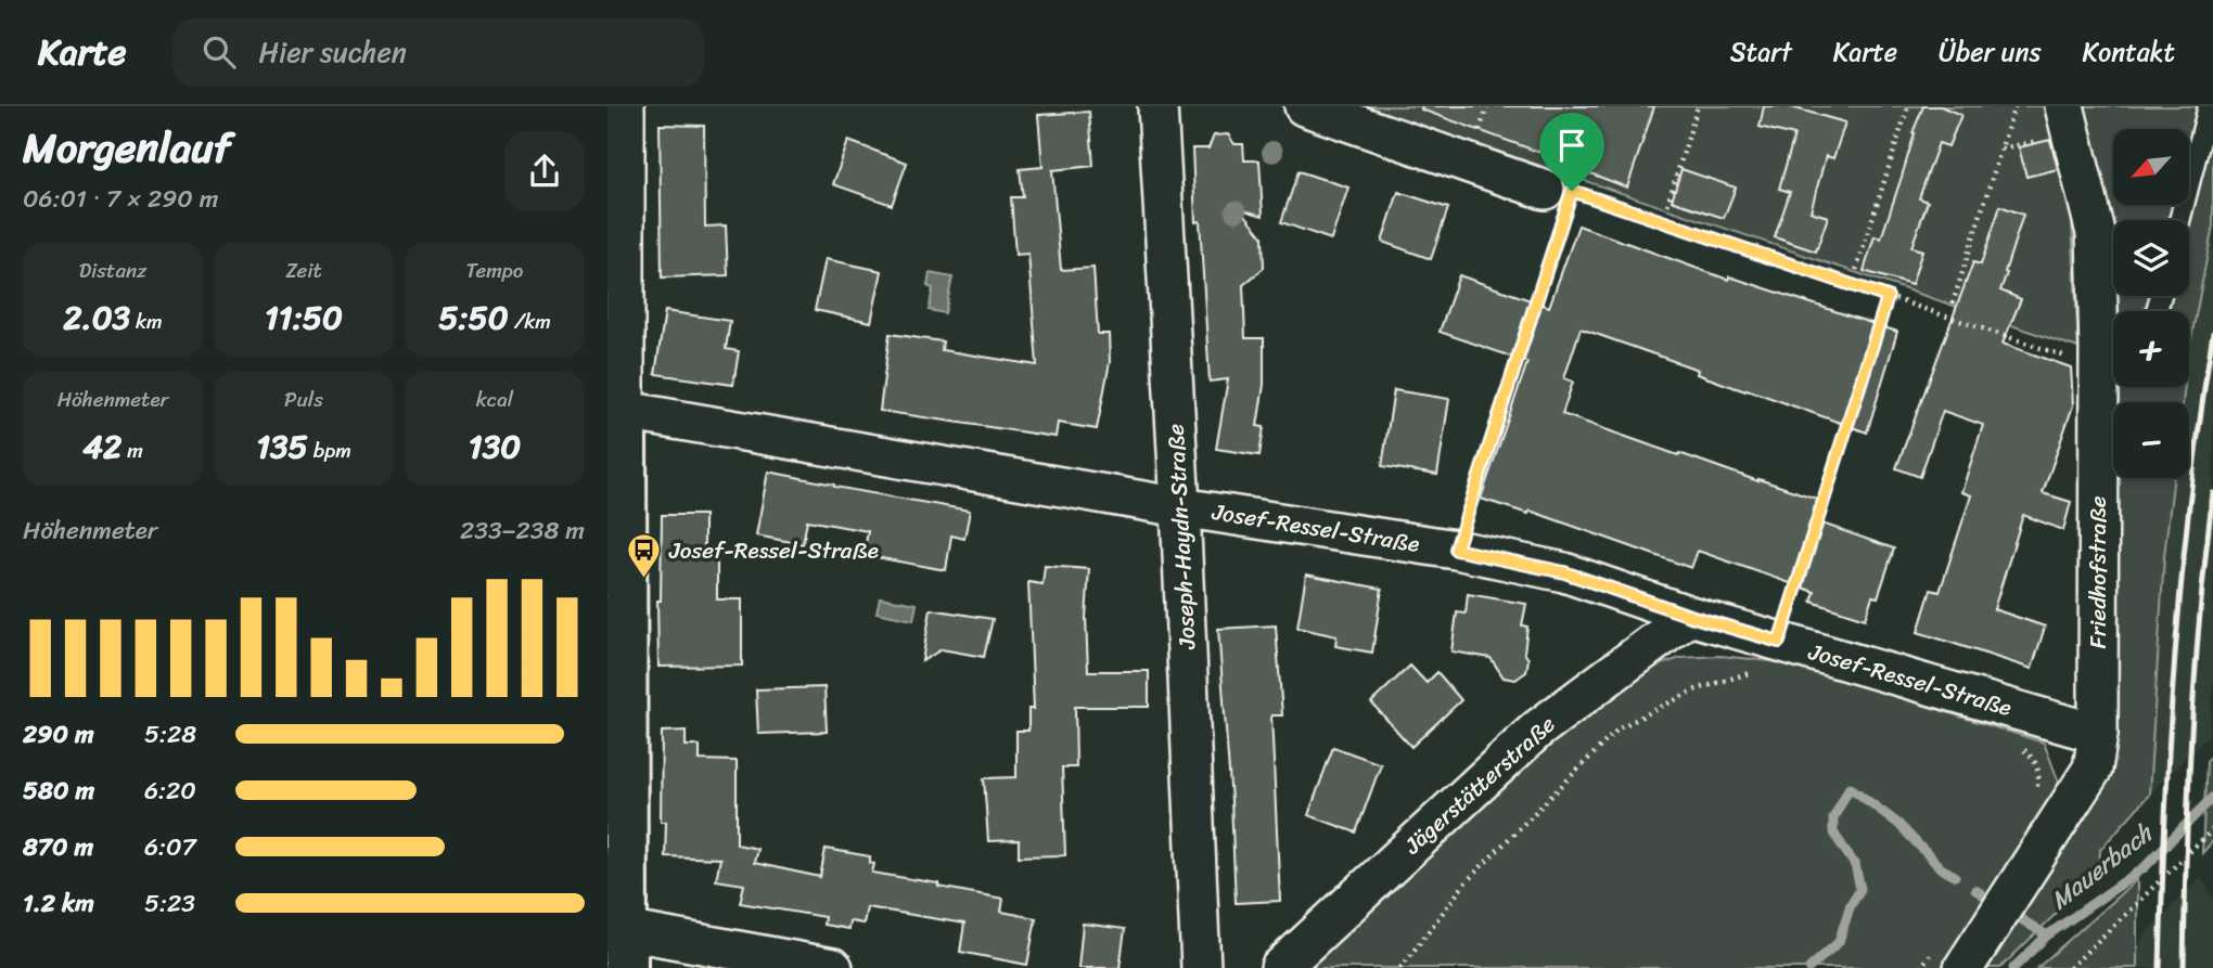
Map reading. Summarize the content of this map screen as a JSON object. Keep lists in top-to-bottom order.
{
  "streets": {
    "street": [
      "Josef-Ressel-Straße",
      "Joseph-Haydn-Straße",
      "Friedhofstraße",
      "Jägerstätterstraße"
    ]
  },
  "crossings": [
    ["Josef-Ressel-Straße", "Joseph-Haydn-Straße"],
    ["Josef-Ressel-Straße", "Friedhofstraße"],
    ["Josef-Ressel-Straße", "Jägerstätterstraße"]
  ],
  "water": ["Mauerbach"],
  "places": {
    "bus stop": ["Josef-Ressel-Straße"]
  },
  "north": "bottom left",
  "page": {
    "header": "Karte",
    "search": "Hier suchen",
    "nav": [
      "Start",
      "Karte",
      "Über uns",
      "Kontakt"
    ],
    "heading": ["Morgenlauf", "06:01 · 7 × 290 m"],
    "map_buttons": ["+", "−"],
    "stats": [
      ["Distanz", "2.03 km"],
      ["Zeit", "11:50"],
      ["Tempo", "5:50 /km"],
      ["Höhenmeter", "42 m"],
      ["Puls", "135 bpm"],
      ["kcal", "130"]
    ],
    "chart": ["Höhenmeter", "233–238 m"],
    "list": [
      {
        "name": "290 m",
        "note": "5:28"
      },
      {
        "name": "580 m",
        "note": "6:20"
      },
      {
        "name": "870 m",
        "note": "6:07"
      },
      {
        "name": "1.2 km",
        "note": "5:23"
      }
    ]
  }
}
